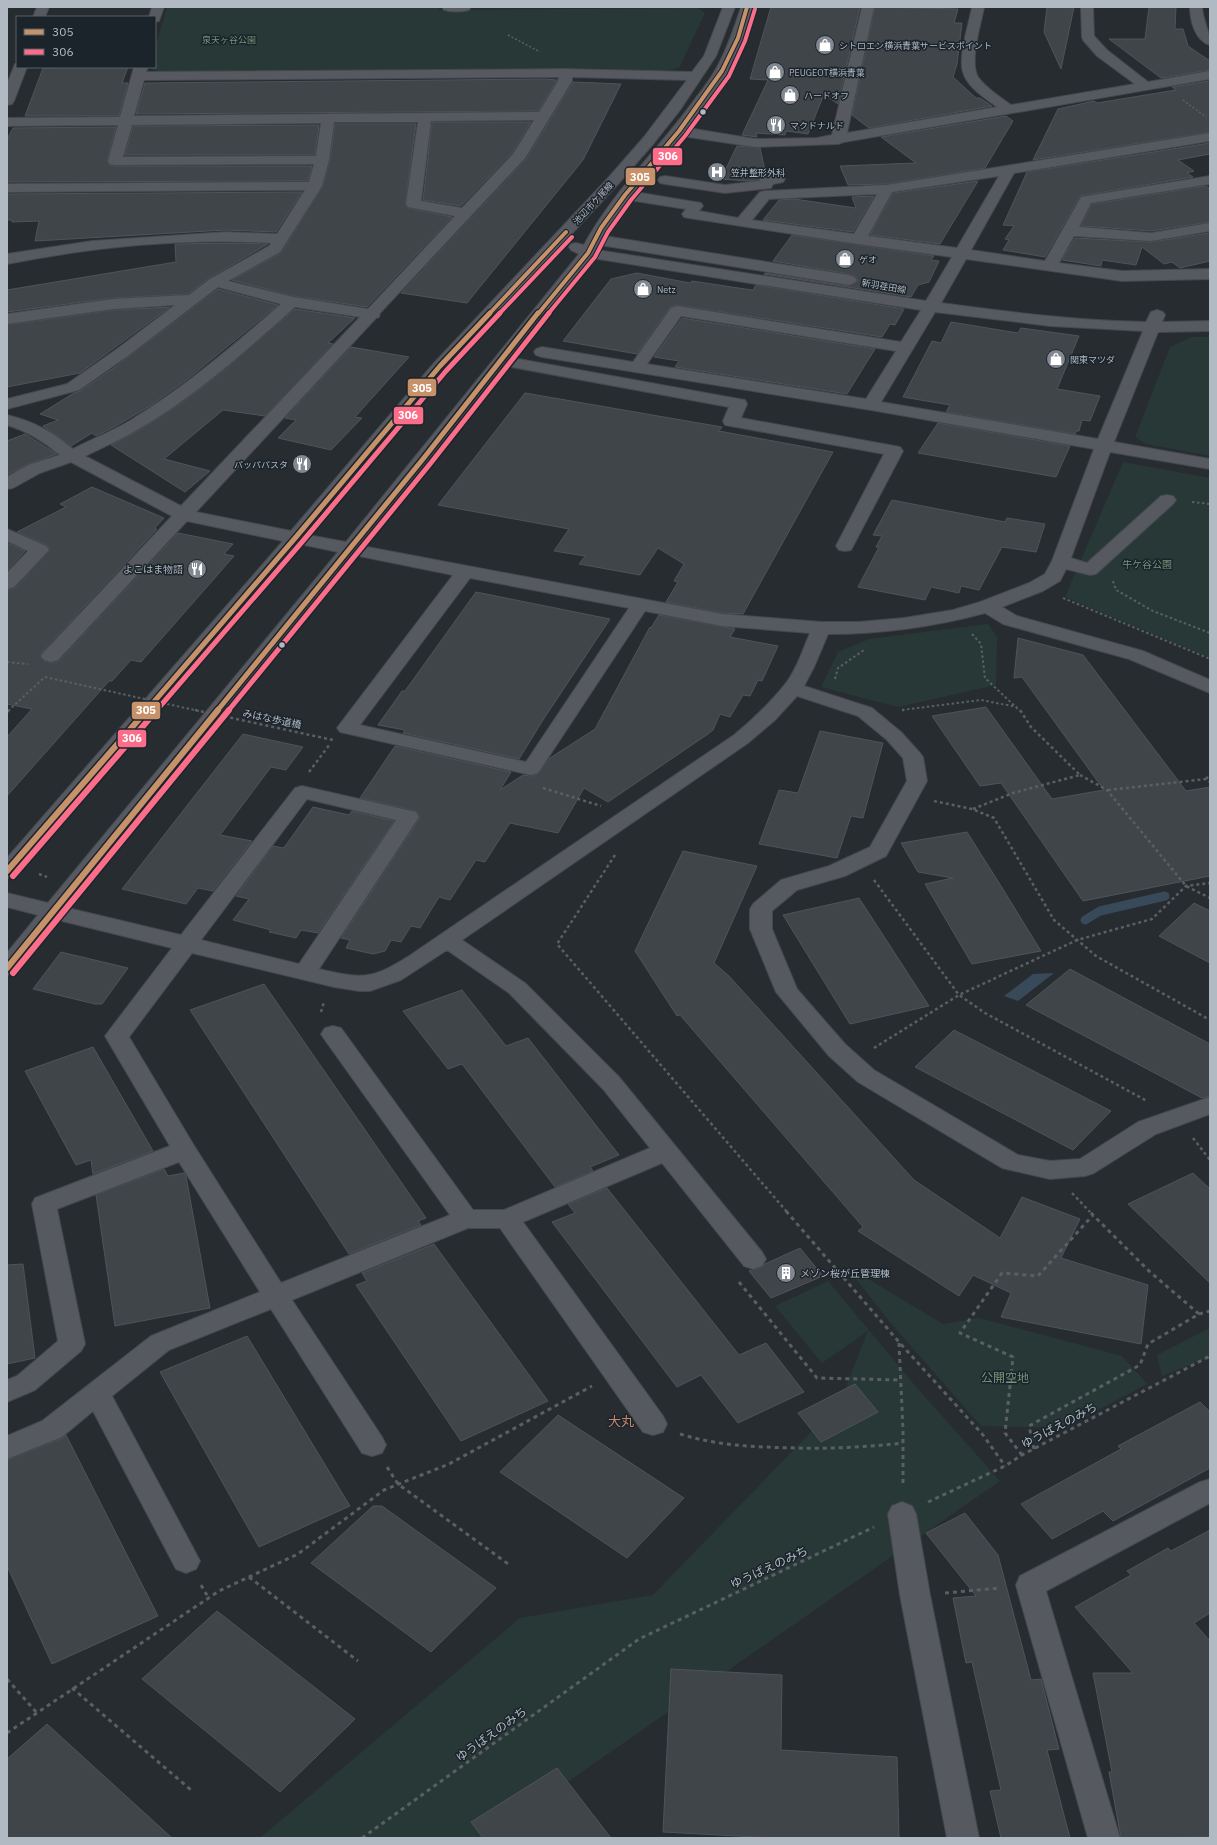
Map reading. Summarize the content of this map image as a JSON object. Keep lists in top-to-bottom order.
{
  "streets": {
    "street": ["池辺市ケ尾線", "新羽荏田線"],
    "path": ["みはな歩道橋", "ゆうばえのみち"]
  },
  "crossings": [
    ["池辺市ケ尾線", "新羽荏田線"]
  ],
  "districts": ["大丸"],
  "parks": ["泉天ヶ谷公園", "牛ケ谷公園", "公開空地"],
  "places": {
    "shop": [
      "シトロエン横浜青葉サービスポイント",
      "PEUGEOT横浜青葉",
      "ハードオフ",
      "ゲオ",
      "Netz",
      "関東マツダ"
    ],
    "restaurant": ["マクドナルド", "パッパパスタ", "よこはま物語"],
    "hospital": ["笠井整形外科"],
    "building": ["メゾン桜が丘管理棟"]
  },
  "lines": ["transit line 305", "transit line 306"],
  "legend": ["305", "306"]
}
